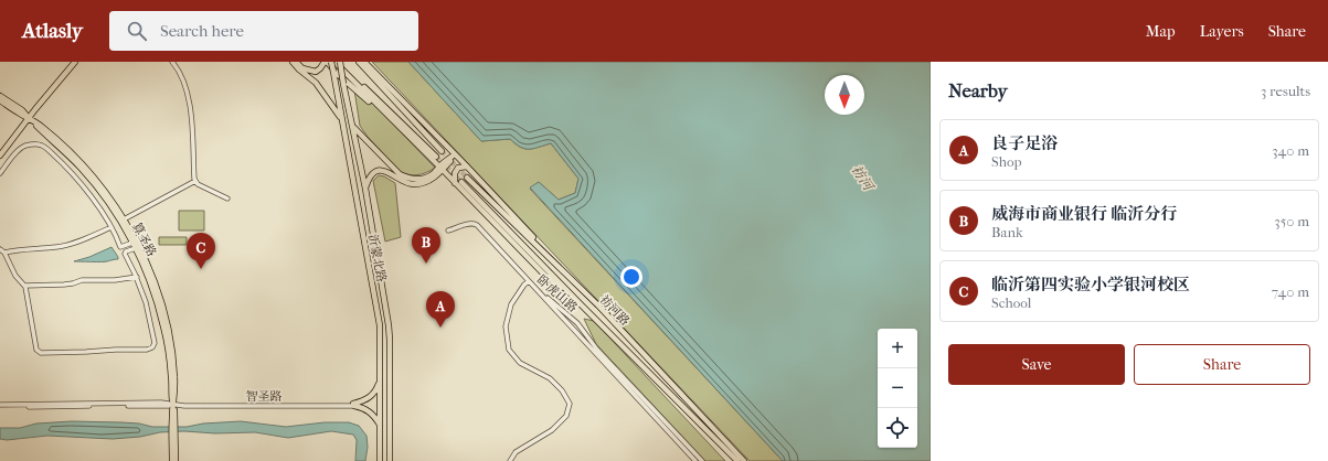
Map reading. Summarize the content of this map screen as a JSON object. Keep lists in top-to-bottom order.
{
  "streets": {
    "main road": ["算圣路", "沂蒙北路", "祊河路"],
    "street": ["卧虎山路", "智圣路"]
  },
  "crossings": [
    ["算圣路", "智圣路"]
  ],
  "water": ["祊河"],
  "north": "bottom",
  "page": {
    "header": "Atlasly",
    "search": "Search here",
    "nav": ["Map", "Layers", "Share"],
    "heading": ["Nearby", "3 results"],
    "list": [
      {
        "mark": "A",
        "name": "良子足浴",
        "note": "Shop",
        "value": "340 m"
      },
      {
        "mark": "B",
        "name": "威海市商业银行 临沂分行",
        "note": "Bank",
        "value": "350 m"
      },
      {
        "mark": "C",
        "name": "临沂第四实验小学银河校区",
        "note": "School",
        "value": "740 m"
      }
    ],
    "pins": ["B", "C", "A"],
    "map_buttons": ["+", "−"],
    "buttons": ["Save", "Share"]
  }
}
